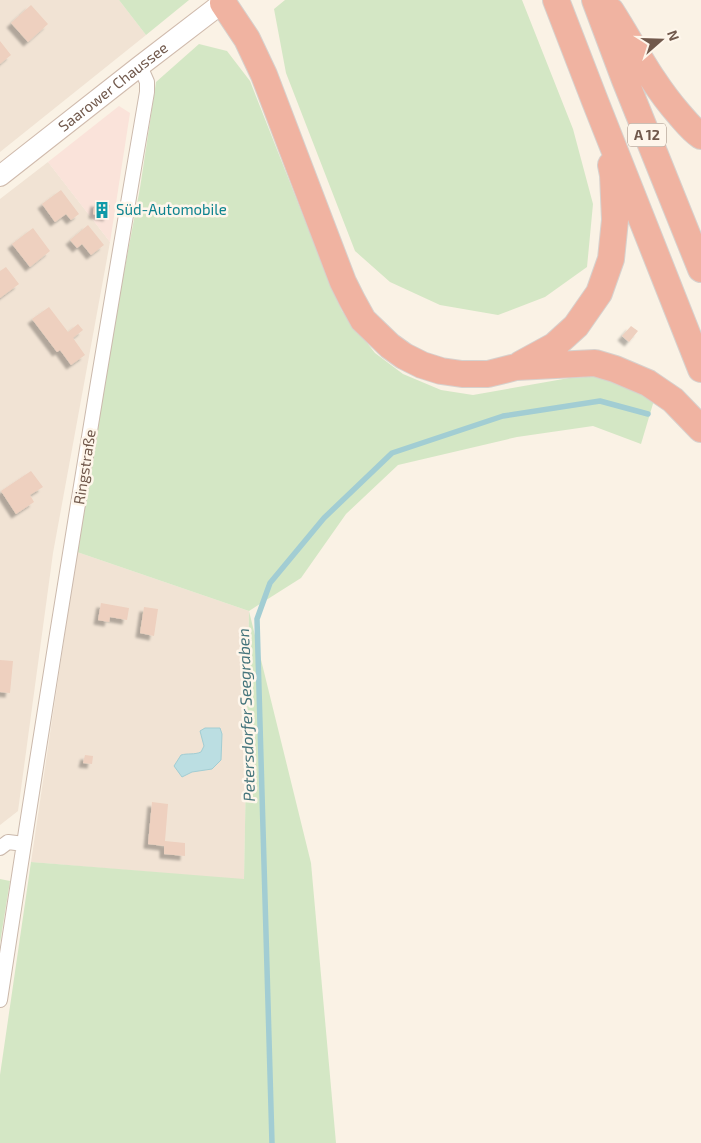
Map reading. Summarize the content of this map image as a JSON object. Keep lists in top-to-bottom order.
{
  "streets": {
    "highway": ["A 12"],
    "main road": ["Saarower Chaussee"],
    "street": ["Ringstraße"]
  },
  "crossings": [
    ["Saarower Chaussee", "Ringstraße"]
  ],
  "water": ["Petersdorfer Seegraben"],
  "places": {
    "building": ["Süd-Automobile"]
  },
  "north": "right"
}
